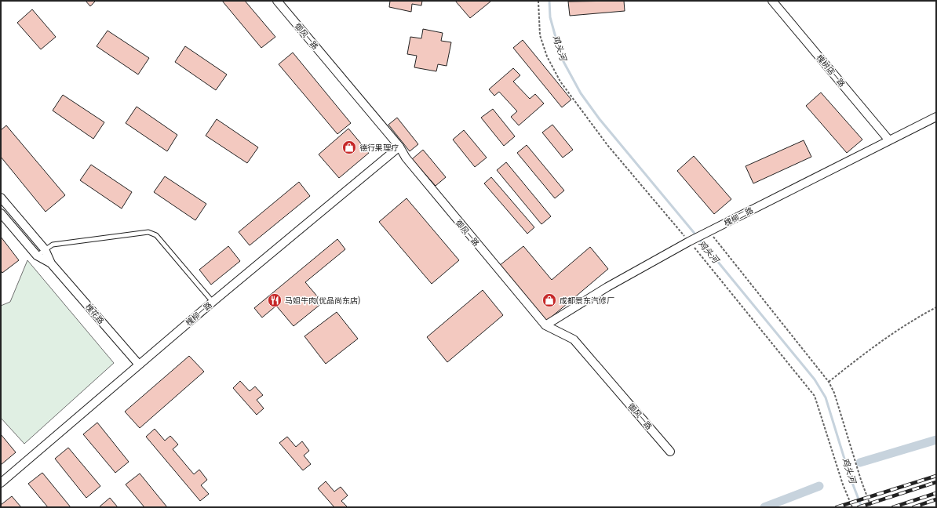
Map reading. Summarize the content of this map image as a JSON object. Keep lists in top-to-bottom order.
{
  "streets": {
    "street": [
      "御风一路",
      "槐树店一路",
      "槐柳二路",
      "槐花路",
      "槐柳一路"
    ]
  },
  "crossings": [
    ["御风一路", "槐柳二路"],
    ["御风一路", "槐柳一路"],
    ["槐树店一路", "槐柳二路"],
    ["槐花路", "槐柳一路"]
  ],
  "water": ["鸡头河"],
  "places": {
    "shop": ["德行果理疗", "成都景东汽修厂"],
    "restaurant": ["马姐牛肉(优品尚东店)"]
  }
}
